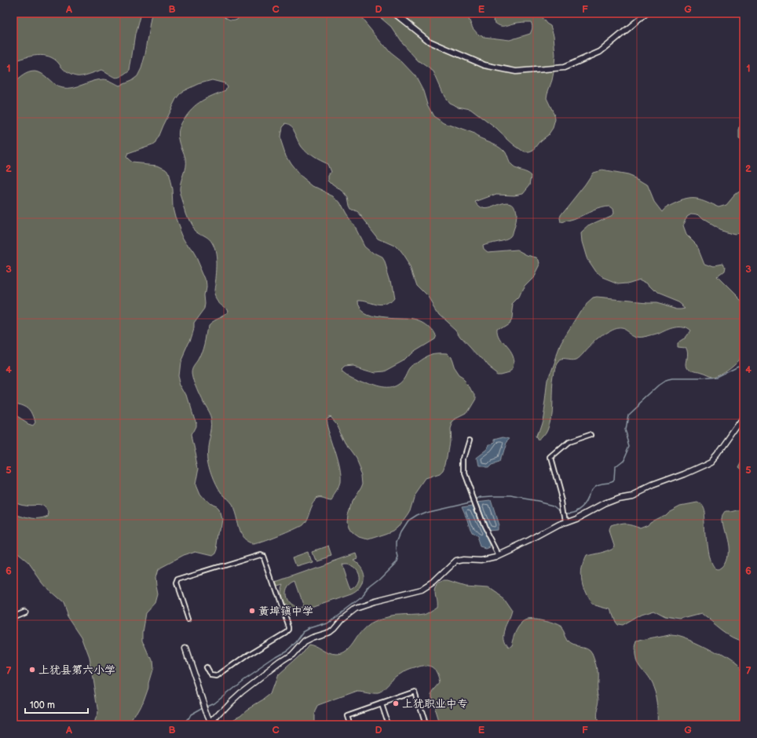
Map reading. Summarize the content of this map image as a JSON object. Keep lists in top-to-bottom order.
{
  "places": ["黄埠镇中学", "上犹县第六小学", "上犹职业中专"],
  "scale_bar": "100 m",
  "grid": {
    "columns": [
      "A",
      "B",
      "C",
      "D",
      "E",
      "F",
      "G"
    ],
    "rows": [
      "1",
      "2",
      "3",
      "4",
      "5",
      "6",
      "7"
    ]
  }
}
